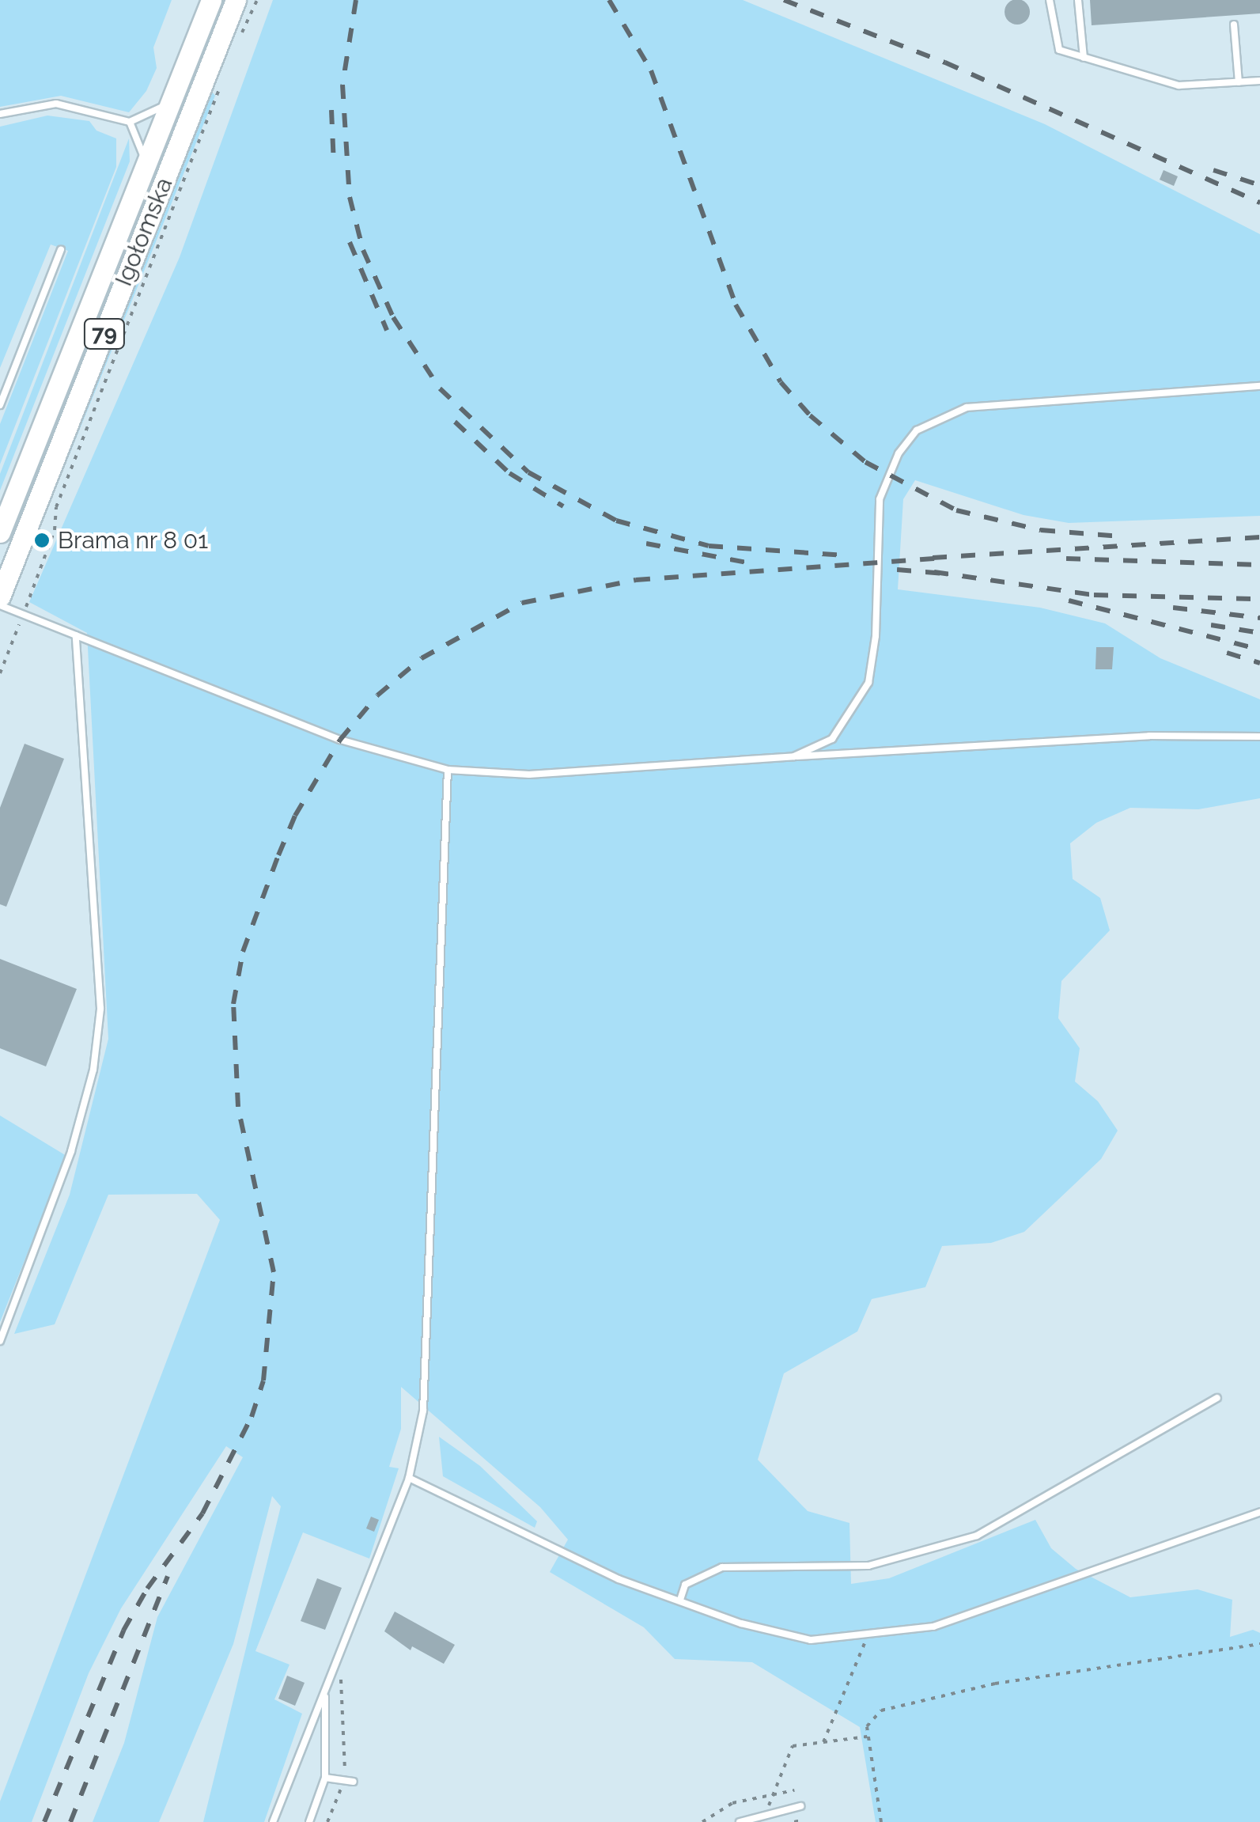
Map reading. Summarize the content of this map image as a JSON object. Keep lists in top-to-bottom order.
{
  "streets": {
    "main road": ["Igołomska", "79"]
  },
  "places": ["Brama nr 8 01"]
}
